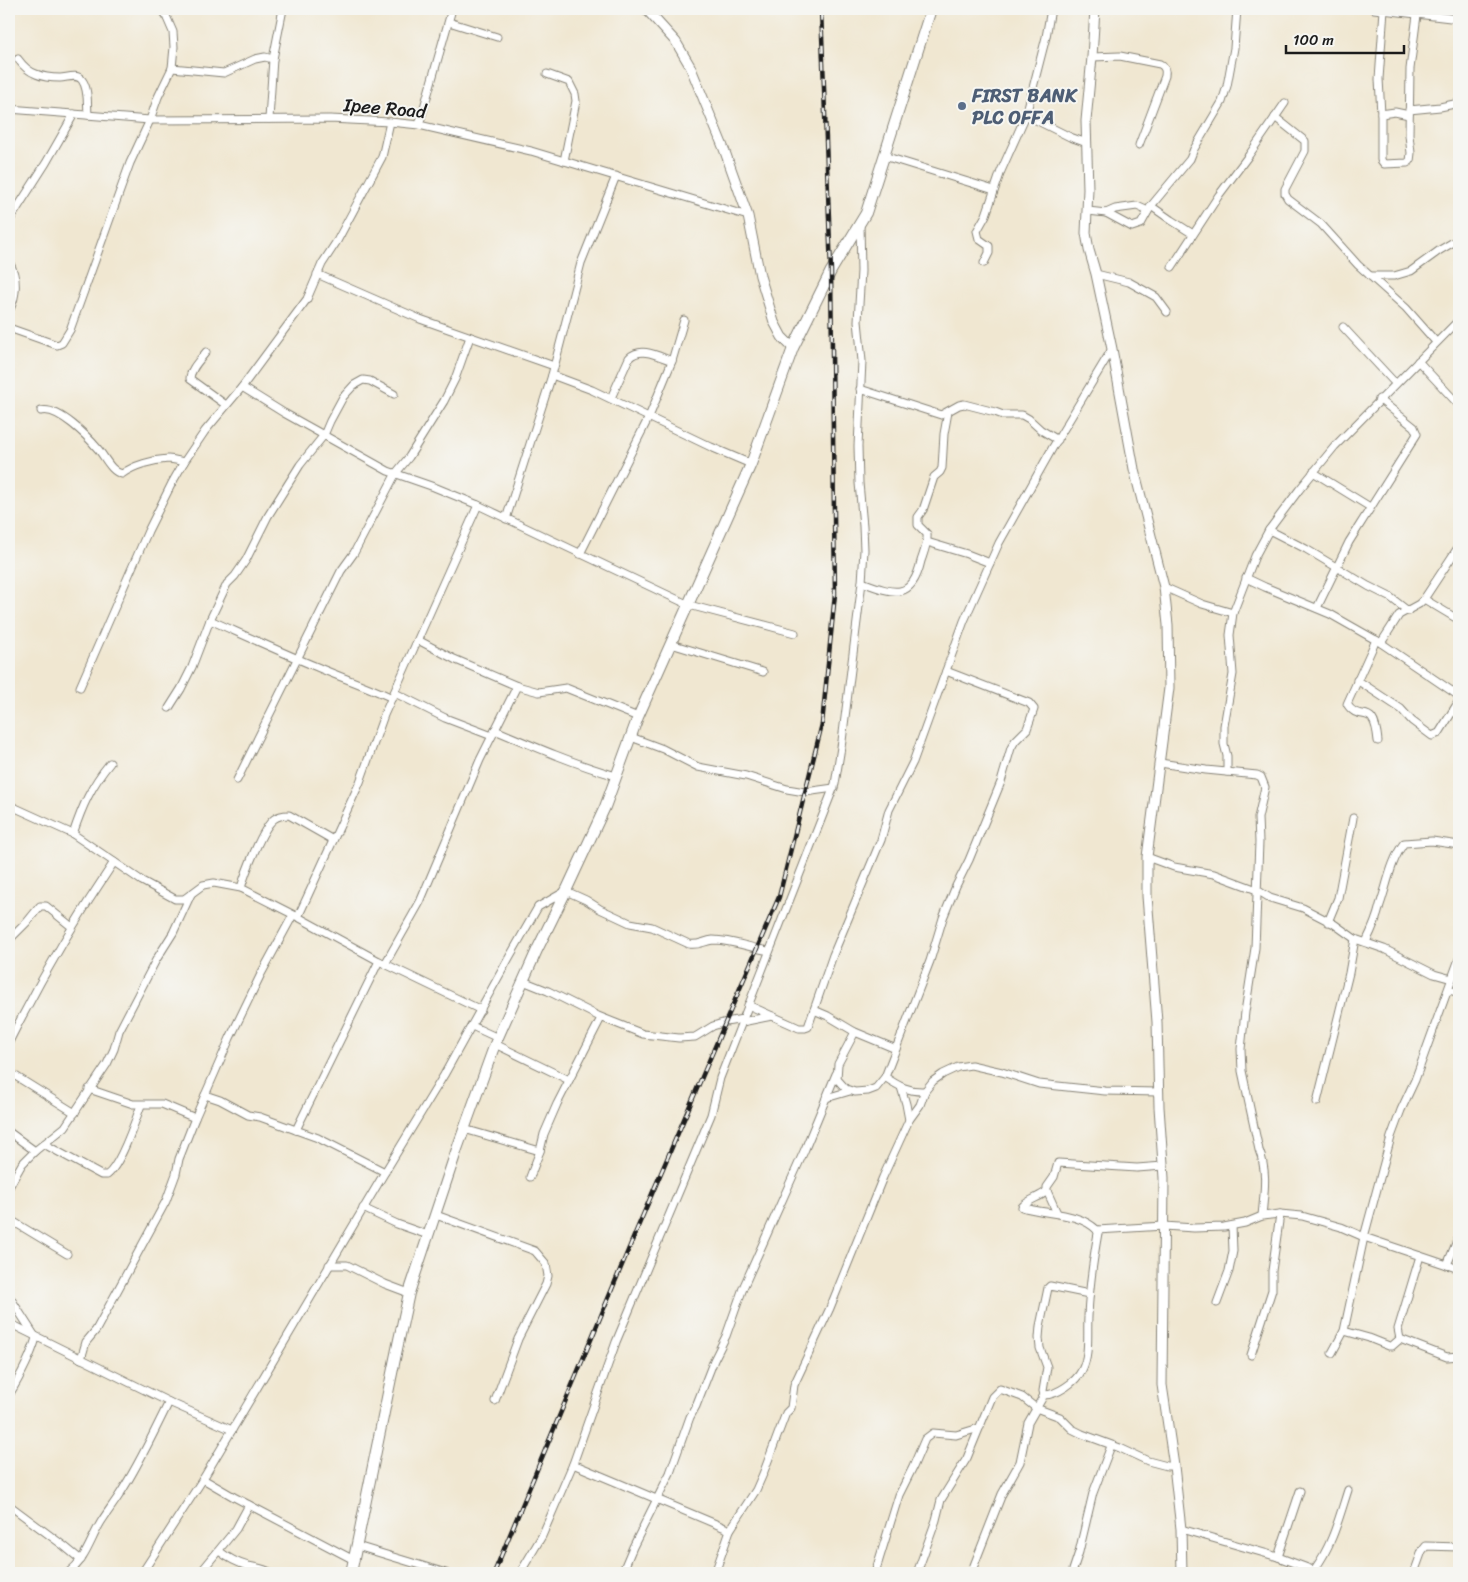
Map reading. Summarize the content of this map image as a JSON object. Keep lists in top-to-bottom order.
{
  "streets": {
    "street": ["Ipee Road"]
  },
  "places": ["FIRST BANK PLC OFFA"],
  "scale_bar": "100 m"
}
